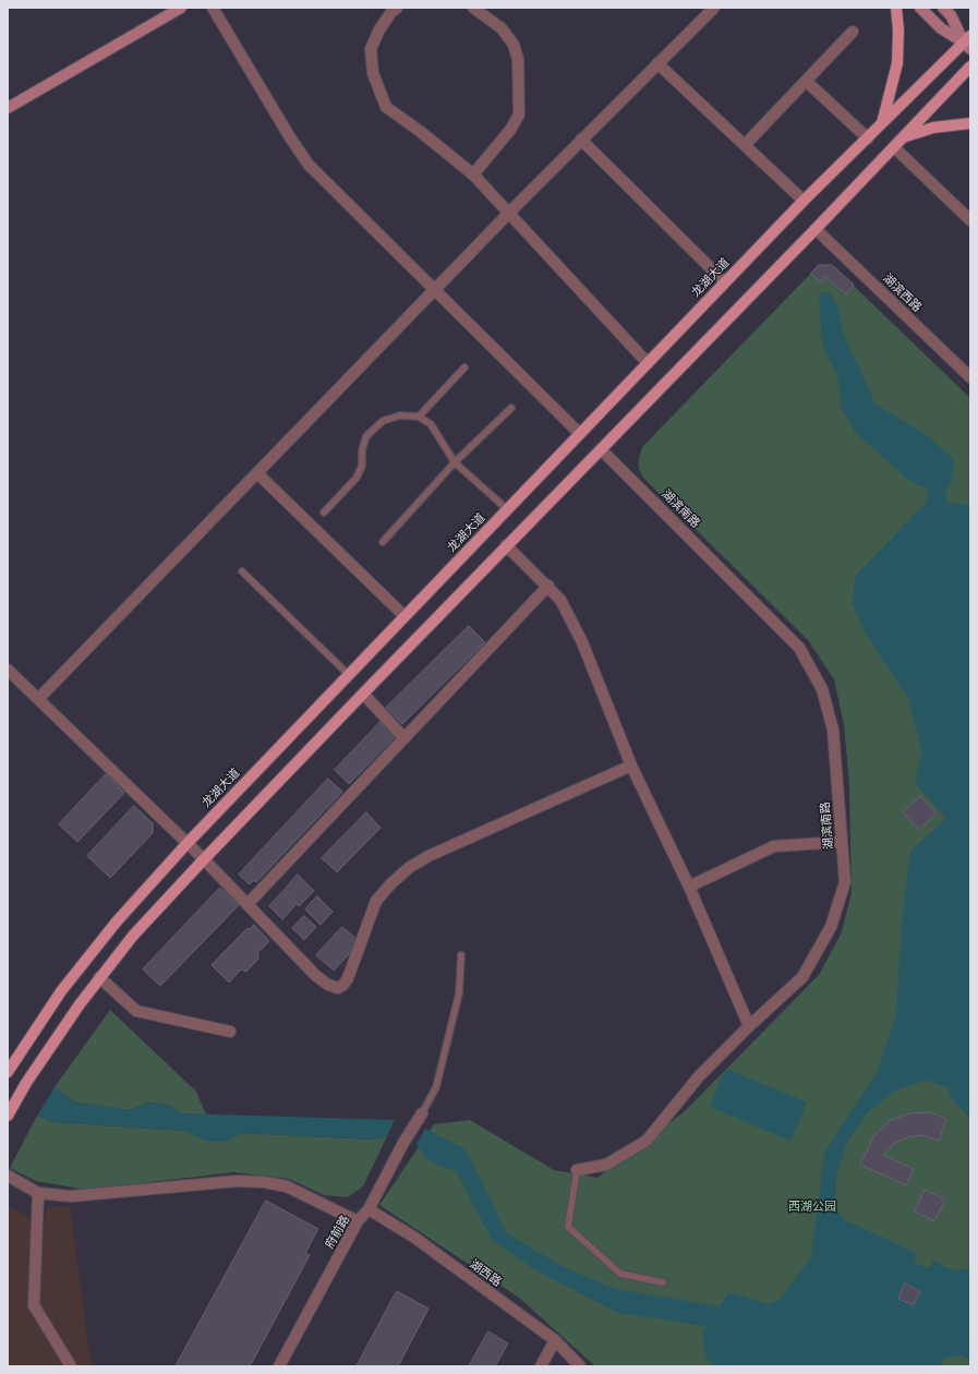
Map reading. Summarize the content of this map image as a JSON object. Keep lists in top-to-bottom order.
{
  "streets": {
    "main road": ["龙湖大道"],
    "street": [
      "湖滨西路",
      "湖滨南路",
      "府前路",
      "湖西路"
    ]
  },
  "crossings": [
    ["府前路", "湖西路"]
  ],
  "parks": ["西湖公园"]
}
